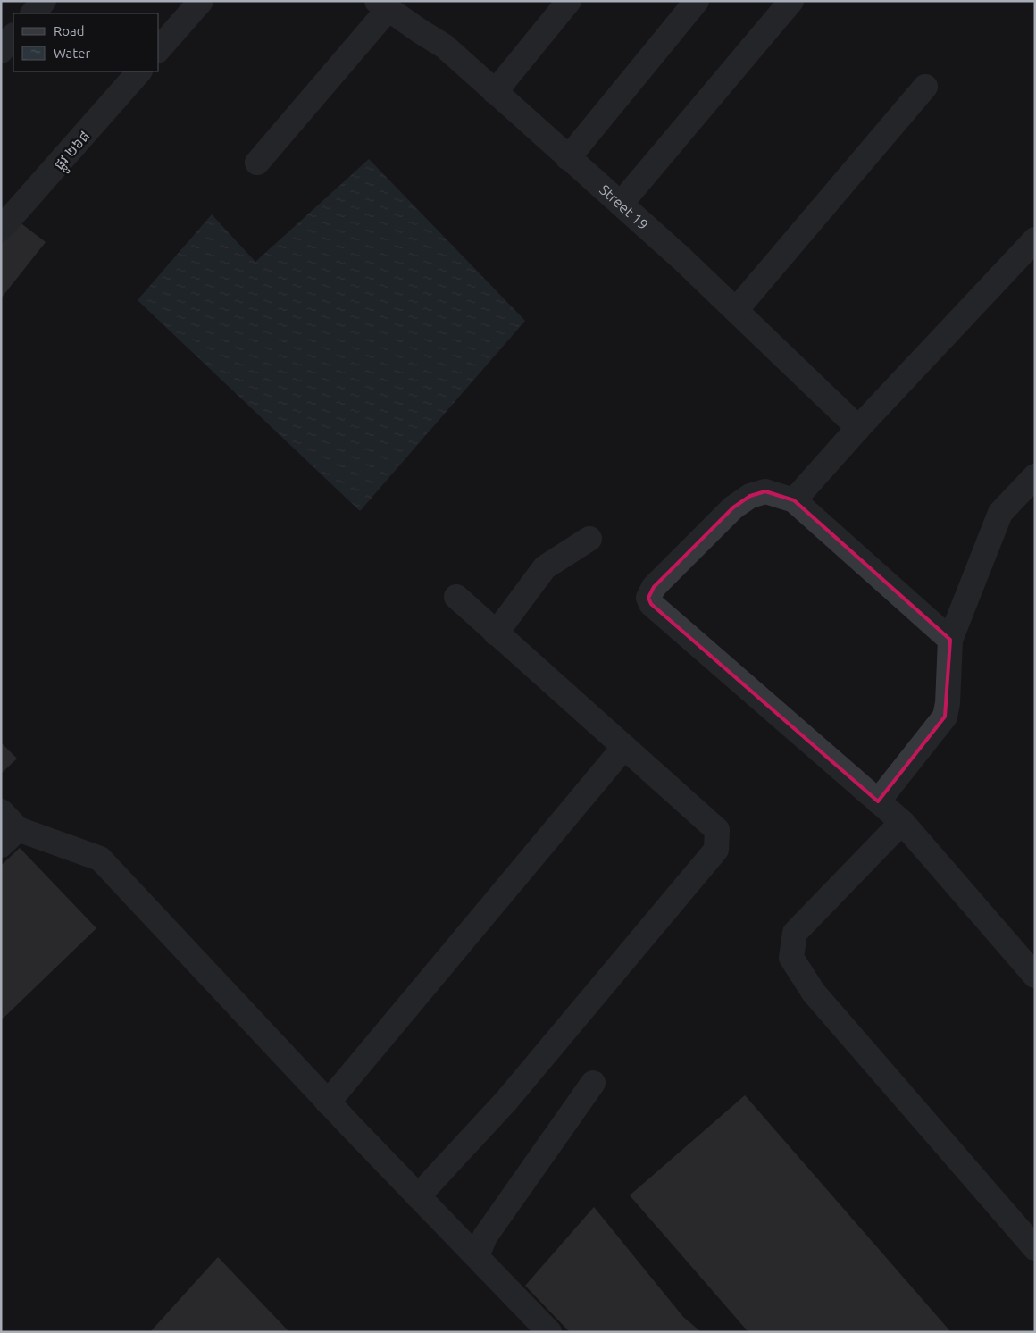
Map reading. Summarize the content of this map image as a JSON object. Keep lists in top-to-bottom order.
{
  "streets": {
    "street": ["ផ្លូវ ២៦៨", "Street 19"]
  },
  "legend": ["Road", "Water"]
}
